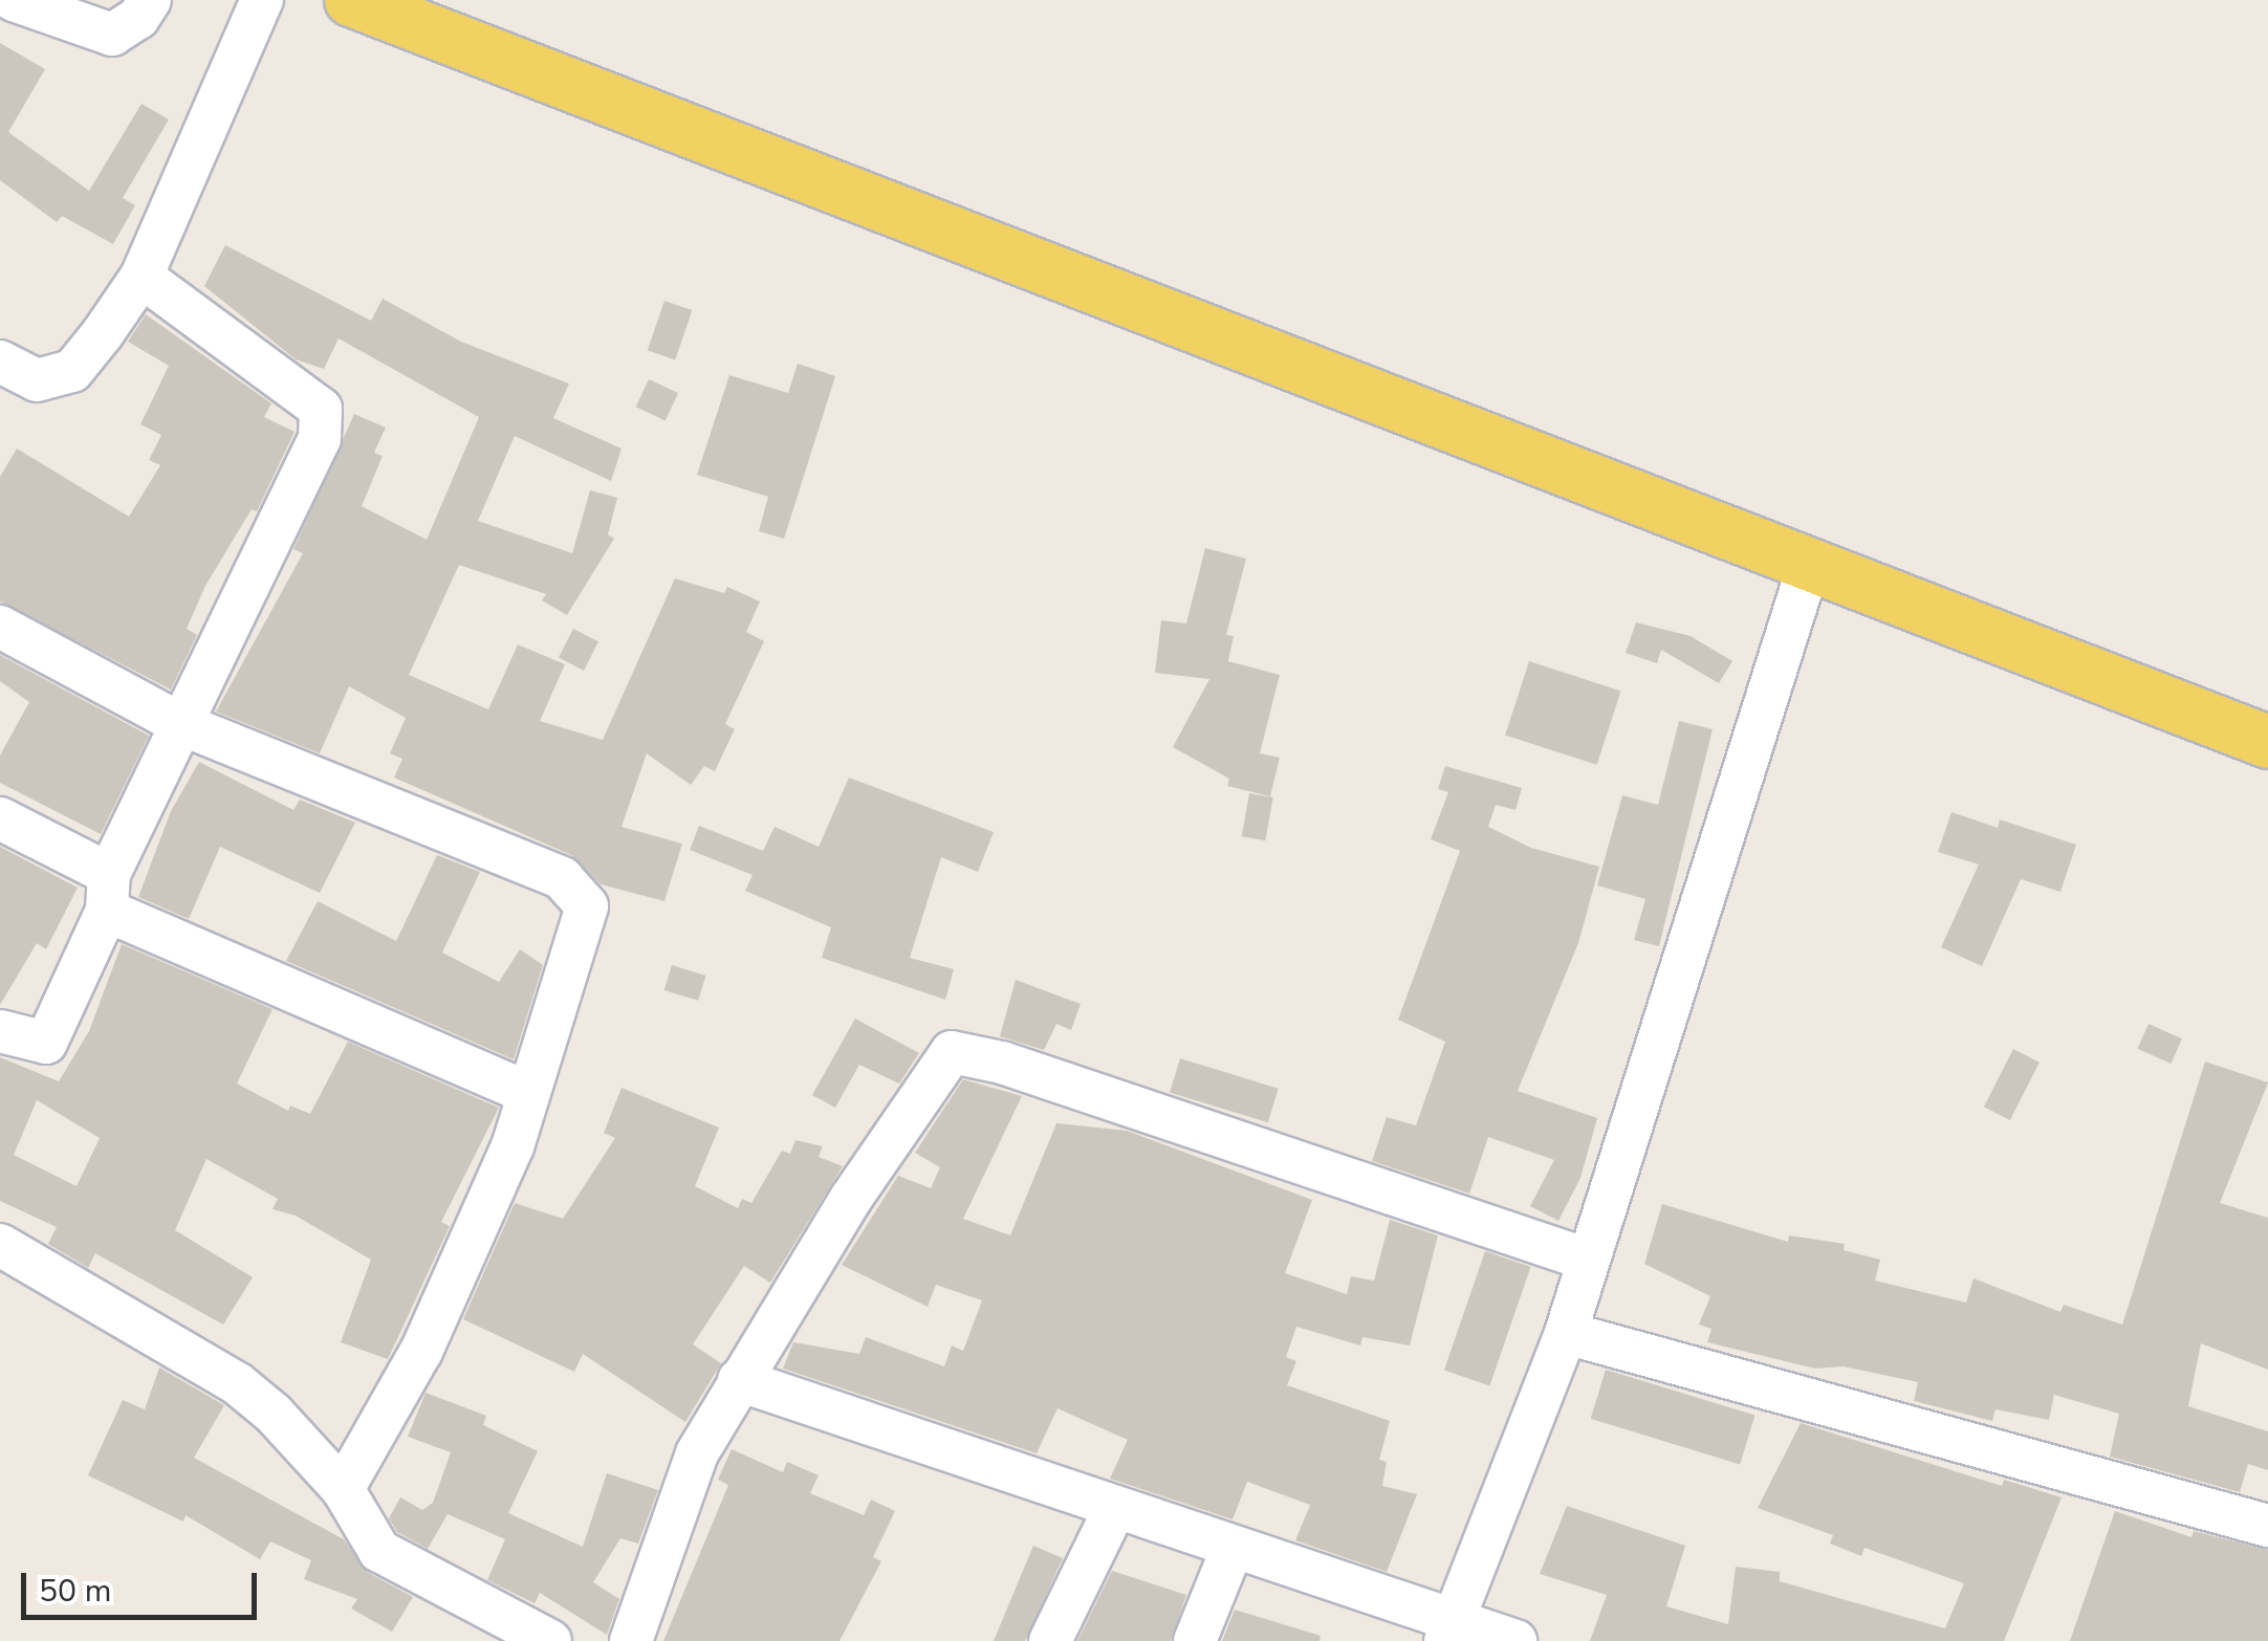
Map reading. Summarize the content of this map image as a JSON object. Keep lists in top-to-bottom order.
{
  "scale_bar": "50 m"
}
